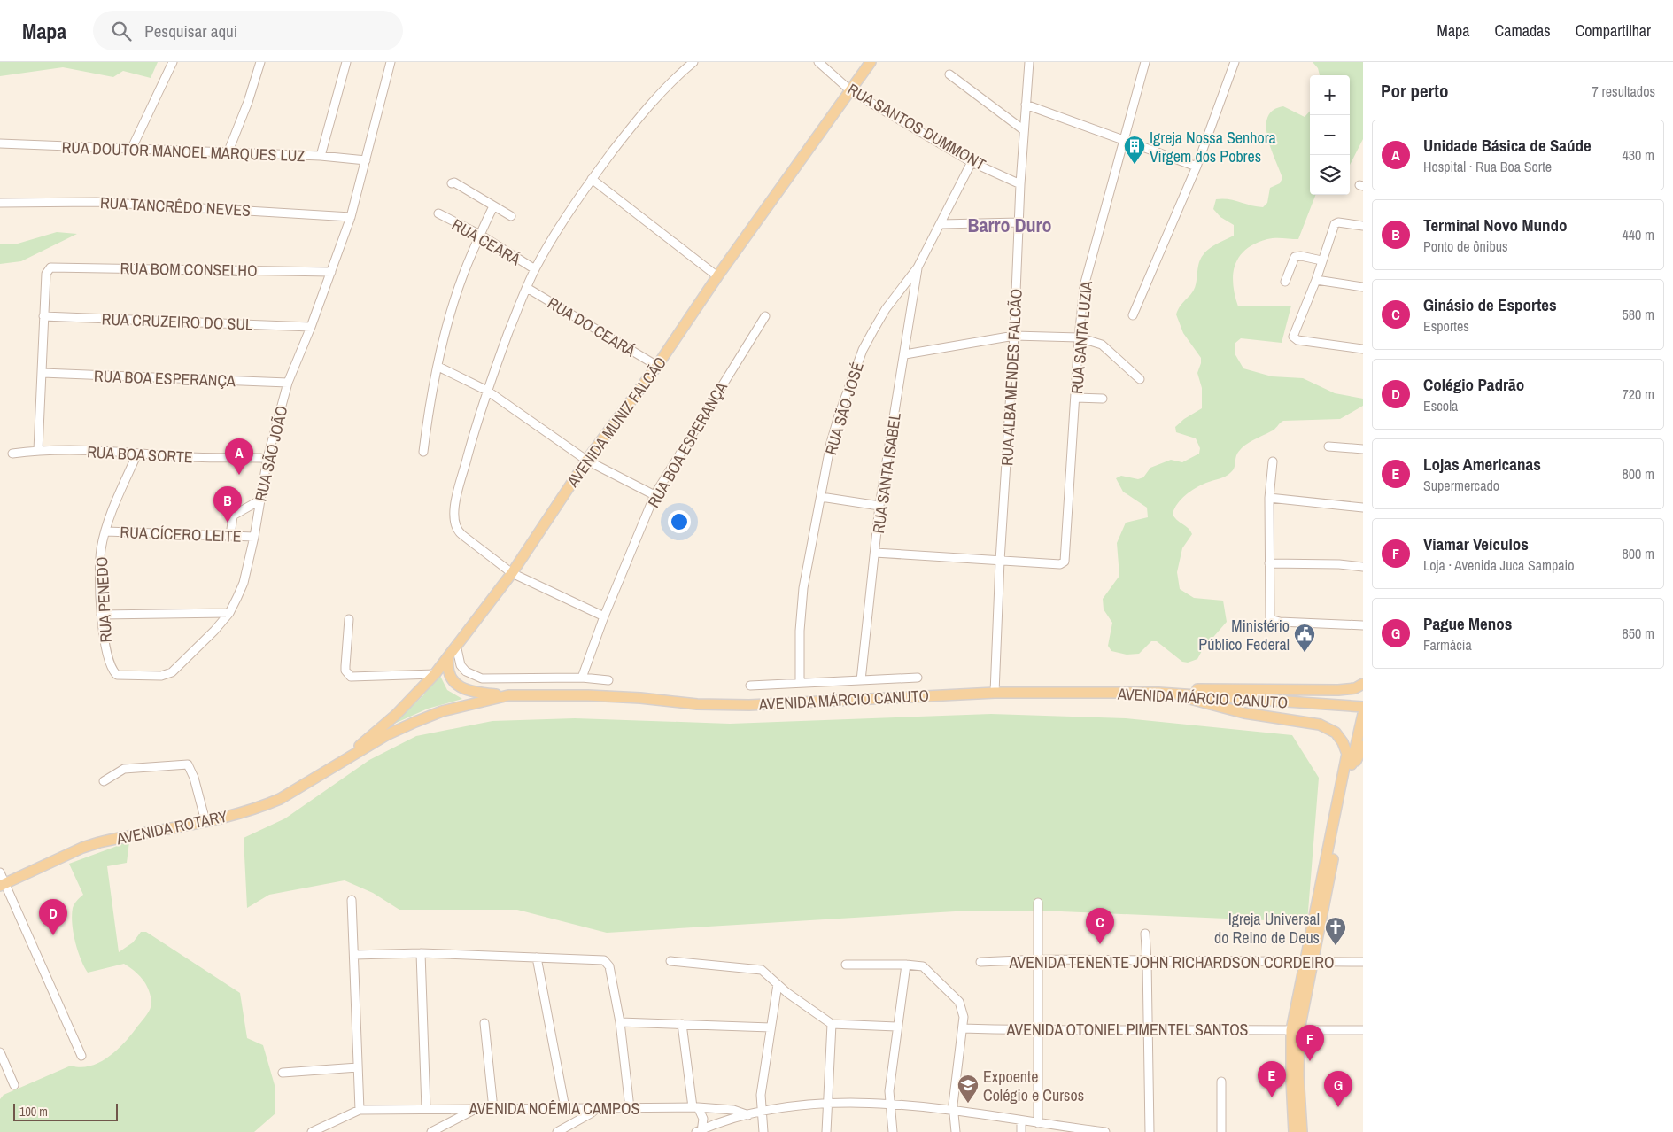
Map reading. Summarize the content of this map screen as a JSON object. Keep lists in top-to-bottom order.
{
  "streets": {
    "main road": ["AVENIDA MUNIZ FALCÃO", "AVENIDA MÁRCIO CANUTO", "AVENIDA ROTARY"],
    "street": [
      "RUA SANTOS DUMMONT",
      "RUA DOUTOR MANOEL MARQUES LUZ",
      "RUA TANCRÊDO NEVES",
      "RUA CEARÁ",
      "RUA BOM CONSELHO",
      "RUA CRUZEIRO DO SUL",
      "RUA DO CEARÁ",
      "RUA SANTA LUZIA",
      "RUA ALBA MENDES FALCÃO",
      "RUA BOA ESPERANÇA",
      "RUA SÃO JOSÉ",
      "RUA SÃO JOÃO",
      "RUA BOA SORTE",
      "RUA SANTA ISABEL",
      "RUA CÍCERO LEITE",
      "RUA PENEDO",
      "AVENIDA TENENTE JOHN RICHARDSON CORDEIRO",
      "AVENIDA OTONIEL PIMENTEL SANTOS",
      "AVENIDA NOÊMIA CAMPOS"
    ]
  },
  "crossings": [
    ["RUA SANTOS DUMMONT", "RUA ALBA MENDES FALCÃO"],
    ["RUA SANTOS DUMMONT", "RUA SÃO JOSÉ"],
    ["RUA SANTOS DUMMONT", "AVENIDA MUNIZ FALCÃO"],
    ["RUA DOUTOR MANOEL MARQUES LUZ", "RUA SÃO JOÃO"],
    ["RUA TANCRÊDO NEVES", "RUA SÃO JOÃO"],
    ["RUA BOM CONSELHO", "RUA CRUZEIRO DO SUL"],
    ["RUA BOM CONSELHO", "RUA SÃO JOÃO"],
    ["RUA CRUZEIRO DO SUL", "RUA SÃO JOÃO"],
    ["RUA DO CEARÁ", "AVENIDA MUNIZ FALCÃO"],
    ["RUA SANTA LUZIA", "RUA ALBA MENDES FALCÃO"],
    ["RUA ALBA MENDES FALCÃO", "AVENIDA MÁRCIO CANUTO"],
    ["RUA BOA ESPERANÇA", "RUA SÃO JOÃO"],
    ["RUA SÃO JOSÉ", "RUA SANTA ISABEL"],
    ["AVENIDA MUNIZ FALCÃO", "AVENIDA MÁRCIO CANUTO"],
    ["AVENIDA MUNIZ FALCÃO", "AVENIDA ROTARY"],
    ["RUA SÃO JOÃO", "RUA BOA SORTE"],
    ["RUA SÃO JOÃO", "RUA CÍCERO LEITE"],
    ["RUA SÃO JOÃO", "RUA PENEDO"],
    ["RUA BOA SORTE", "RUA PENEDO"],
    ["RUA CÍCERO LEITE", "RUA PENEDO"],
    ["AVENIDA MÁRCIO CANUTO", "AVENIDA ROTARY"]
  ],
  "districts": ["Barro Duro"],
  "places": {
    "building": ["Igreja Nossa Senhora Virgem dos Pobres"],
    "public building": ["Ministério Público Federal"],
    "church": ["Igreja Universal do Reino de Deus"],
    "school or university": ["Expoente Colégio e Cursos"]
  },
  "scale_bar": "100 m",
  "page": {
    "header": "Mapa",
    "search": "Pesquisar aqui",
    "nav": ["Mapa", "Camadas", "Compartilhar"],
    "heading": ["Por perto", "7 resultados"],
    "map_buttons": ["+", "−"],
    "list": [
      {
        "mark": "A",
        "name": "Unidade Básica de Saúde",
        "note": "Hospital · Rua Boa Sorte",
        "value": "430 m"
      },
      {
        "mark": "B",
        "name": "Terminal Novo Mundo",
        "note": "Ponto de ônibus",
        "value": "440 m"
      },
      {
        "mark": "C",
        "name": "Ginásio de Esportes",
        "note": "Esportes",
        "value": "580 m"
      },
      {
        "mark": "D",
        "name": "Colégio Padrão",
        "note": "Escola",
        "value": "720 m"
      },
      {
        "mark": "E",
        "name": "Lojas Americanas",
        "note": "Supermercado",
        "value": "800 m"
      },
      {
        "mark": "F",
        "name": "Viamar Veículos",
        "note": "Loja · Avenida Juca Sampaio",
        "value": "800 m"
      },
      {
        "mark": "G",
        "name": "Pague Menos",
        "note": "Farmácia",
        "value": "850 m"
      }
    ],
    "pins": [
      "A",
      "B",
      "D",
      "C",
      "F",
      "E",
      "G"
    ],
    "scale": "100 m"
  }
}
